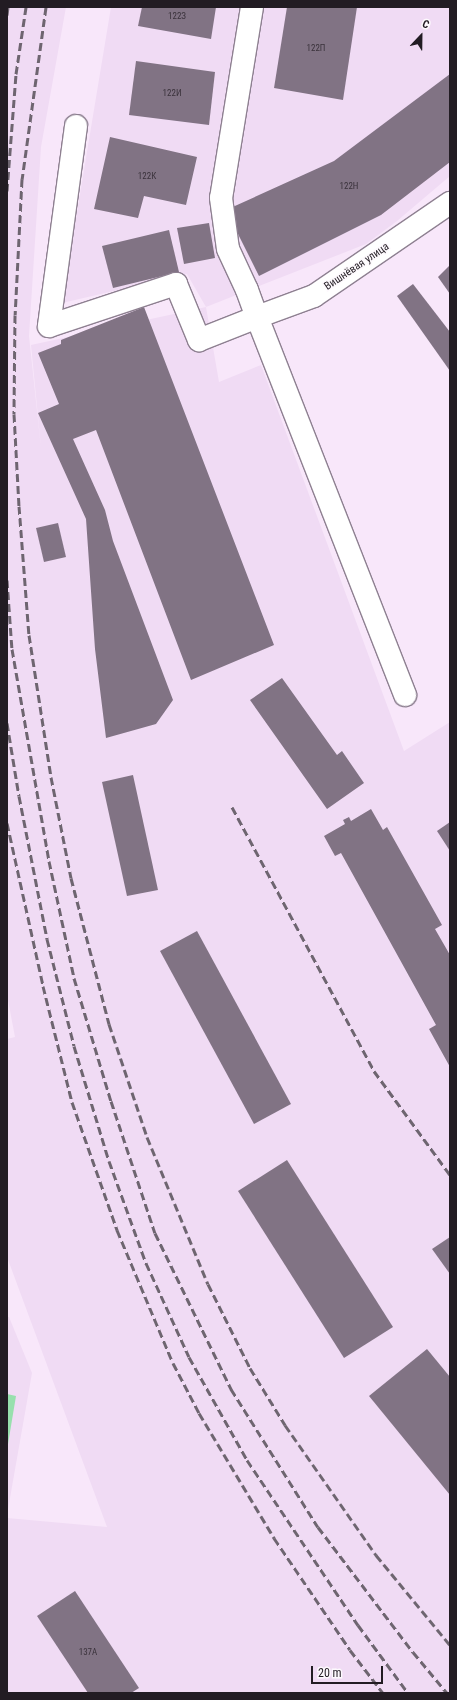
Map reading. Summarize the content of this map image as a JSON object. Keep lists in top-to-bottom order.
{
  "streets": {
    "street": ["Вишнёвая улица"]
  },
  "house_numbers": [
    "122З",
    "122П",
    "122И",
    "122К",
    "122Н",
    "137А"
  ],
  "scale_bar": "20 m",
  "north": "top"
}
